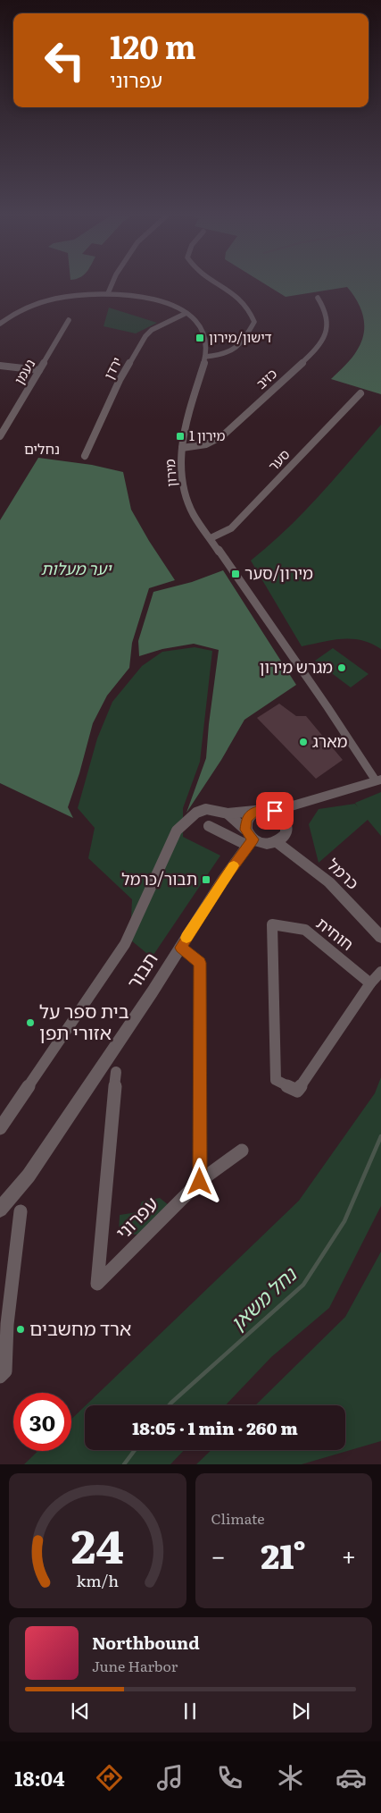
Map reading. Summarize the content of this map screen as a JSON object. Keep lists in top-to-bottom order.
{
  "streets": {
    "street": [
      "ירדן",
      "נעמן",
      "כזיב",
      "סער",
      "מירון",
      "כרמל",
      "חוחית",
      "תבור",
      "עפרוני"
    ]
  },
  "crossings": [
    ["ירדן", "מירון"],
    ["כזיב", "מירון"],
    ["סער", "מירון"],
    ["כרמל", "תבור"]
  ],
  "districts": ["נחלים"],
  "water": ["נחל משאן"],
  "parks": ["יער מעלות"],
  "places": {
    "transit": [
      "דישון/מירון",
      "מירון 1",
      "מירון/סער",
      "תבור/כרמל"
    ],
    "other": [
      "מגרש מירון",
      "מארג",
      "בית ספר על אזורי תפן",
      "ארד מחשבים"
    ]
  },
  "page": {
    "turn": ["120 m", "עפרוני"],
    "limit": "30",
    "trip": "18:05 · 1 min · 260 m",
    "tile": "Climate",
    "heat": ["−", "21°", "+"],
    "song": ["Northbound", "June Harbor"],
    "tabs": "18:04",
    "gauge": ["24", "km/h"]
  }
}
